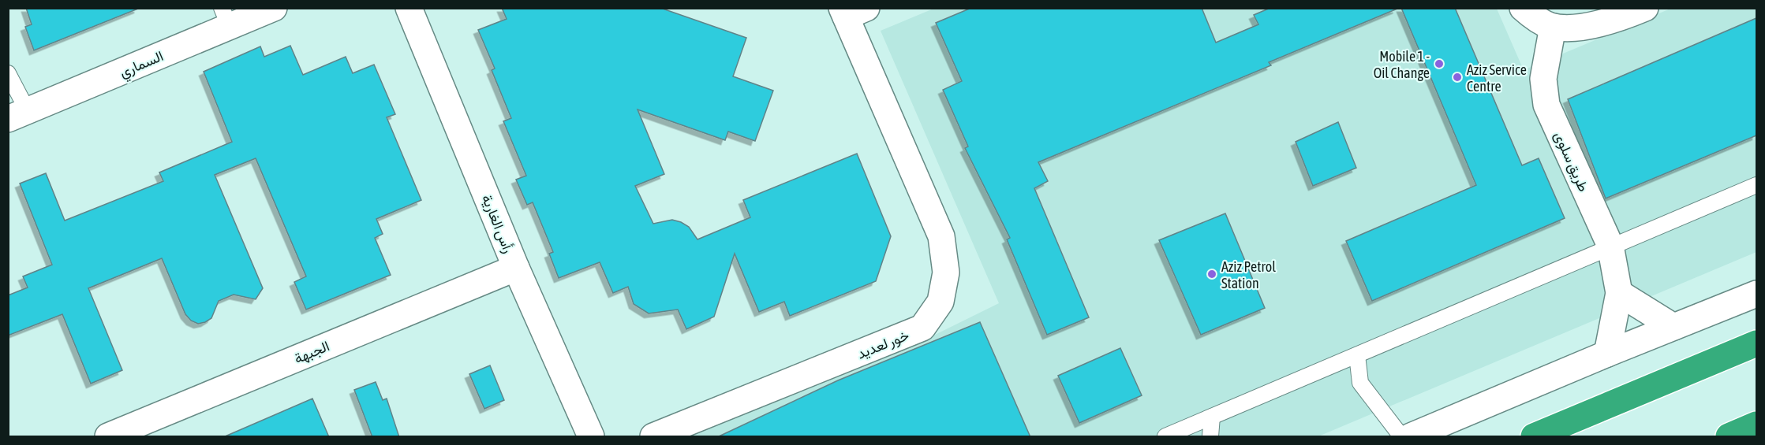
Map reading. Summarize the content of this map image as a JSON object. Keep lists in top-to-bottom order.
{
  "streets": {
    "street": [
      "السماري",
      "طريق سلوى",
      "رأس الغارية",
      "خور لعديد",
      "الجبهة"
    ]
  },
  "crossings": [
    ["رأس الغارية", "الجبهة"]
  ],
  "places": ["Mobile 1 - Oil Change", "Aziz Service Centre", "Aziz Petrol Station"]
}
